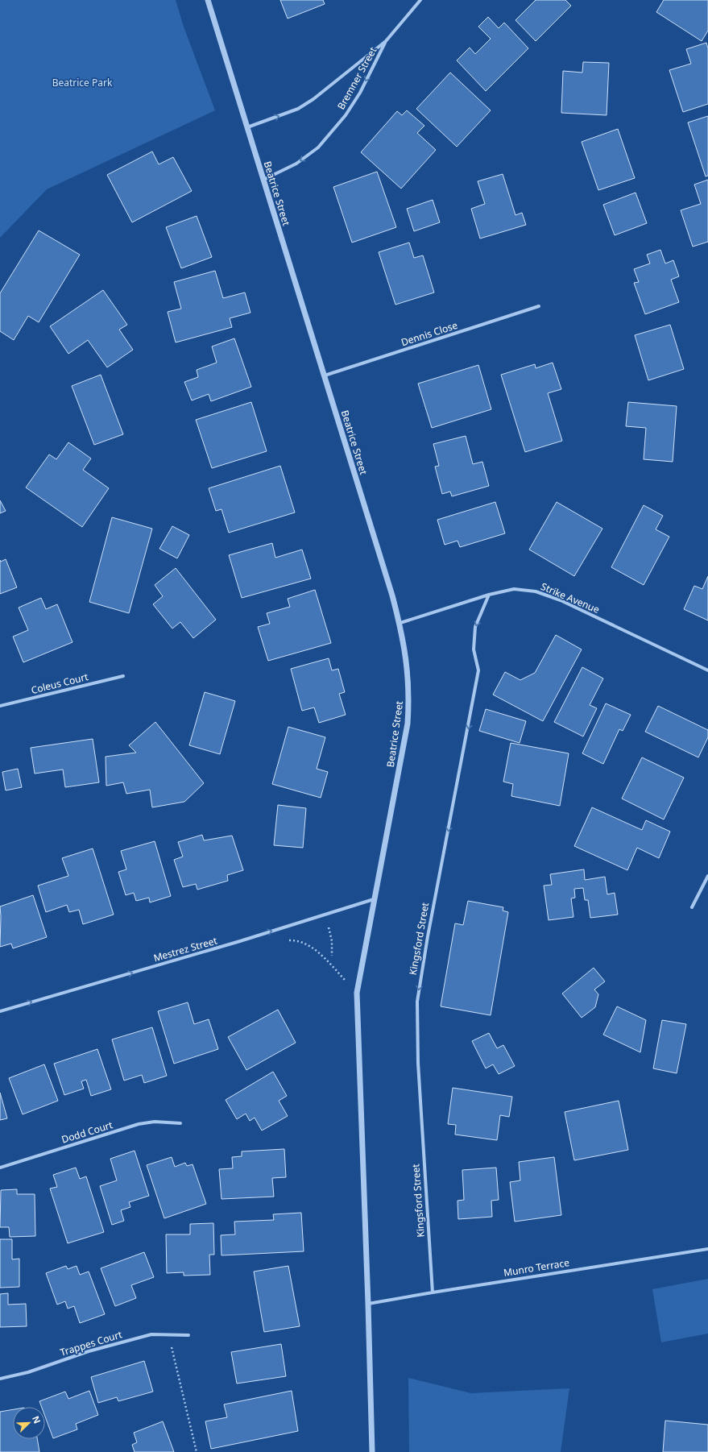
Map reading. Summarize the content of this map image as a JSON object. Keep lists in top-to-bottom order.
{
  "streets": {
    "street": [
      "Bremner Street",
      "Beatrice Street",
      "Dennis Close",
      "Strike Avenue",
      "Coleus Court",
      "Kingsford Street",
      "Mestrez Street",
      "Dodd Court",
      "Munro Terrace",
      "Trappes Court"
    ]
  },
  "crossings": [
    ["Bremner Street", "Beatrice Street"],
    ["Beatrice Street", "Dennis Close"],
    ["Beatrice Street", "Strike Avenue"],
    ["Beatrice Street", "Mestrez Street"],
    ["Strike Avenue", "Kingsford Street"],
    ["Kingsford Street", "Munro Terrace"]
  ],
  "one_way": ["Kingsford Street", "Mestrez Street"],
  "parks": ["Beatrice Park"],
  "north": "top right"
}
